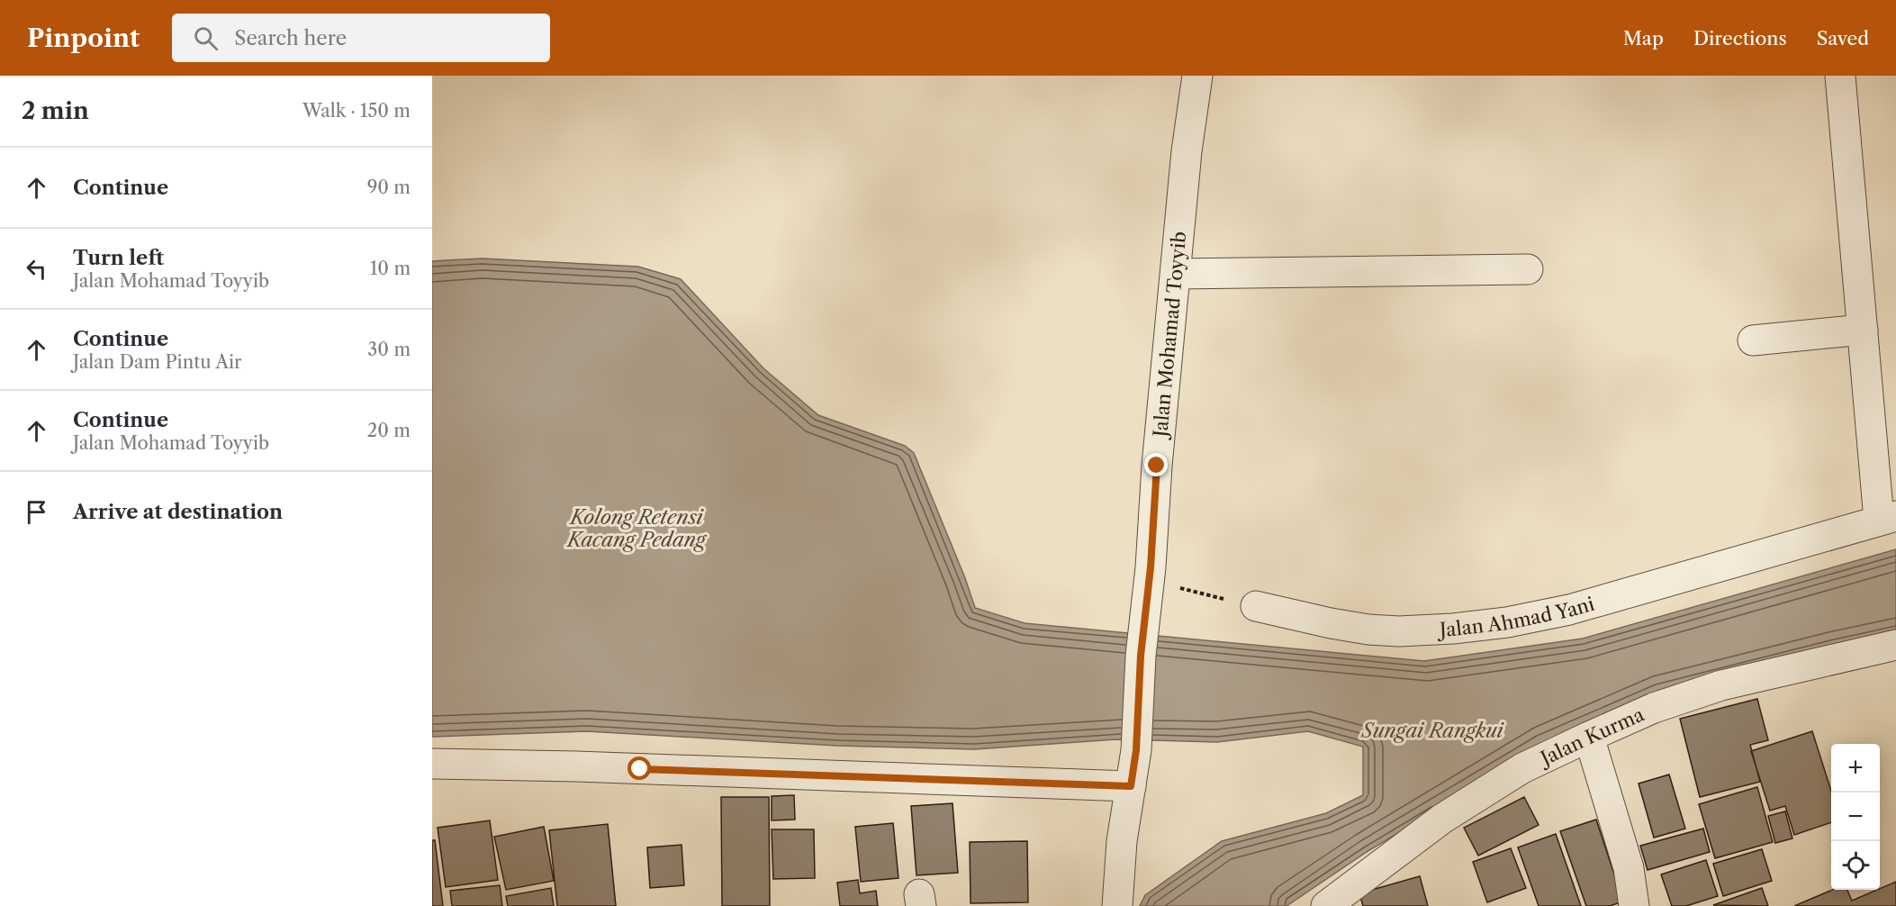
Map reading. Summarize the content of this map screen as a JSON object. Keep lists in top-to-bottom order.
{
  "streets": {
    "street": ["Jalan Mohamad Toyyib", "Jalan Ahmad Yani", "Jalan Kurma"]
  },
  "water": ["Kolong Retensi Kacang Pedang", "Sungai Rangkui"],
  "page": {
    "header": "Pinpoint",
    "search": "Search here",
    "nav": ["Map", "Directions", "Saved"],
    "heading": ["2 min", "Walk · 150 m"],
    "list": [
      ["Continue", "90 m"],
      ["Turn left", "Jalan Mohamad Toyyib", "10 m"],
      ["Continue", "Jalan Dam Pintu Air", "30 m"],
      ["Continue", "Jalan Mohamad Toyyib", "20 m"],
      "Arrive at destination"
    ],
    "map_buttons": ["+", "−"]
  }
}
